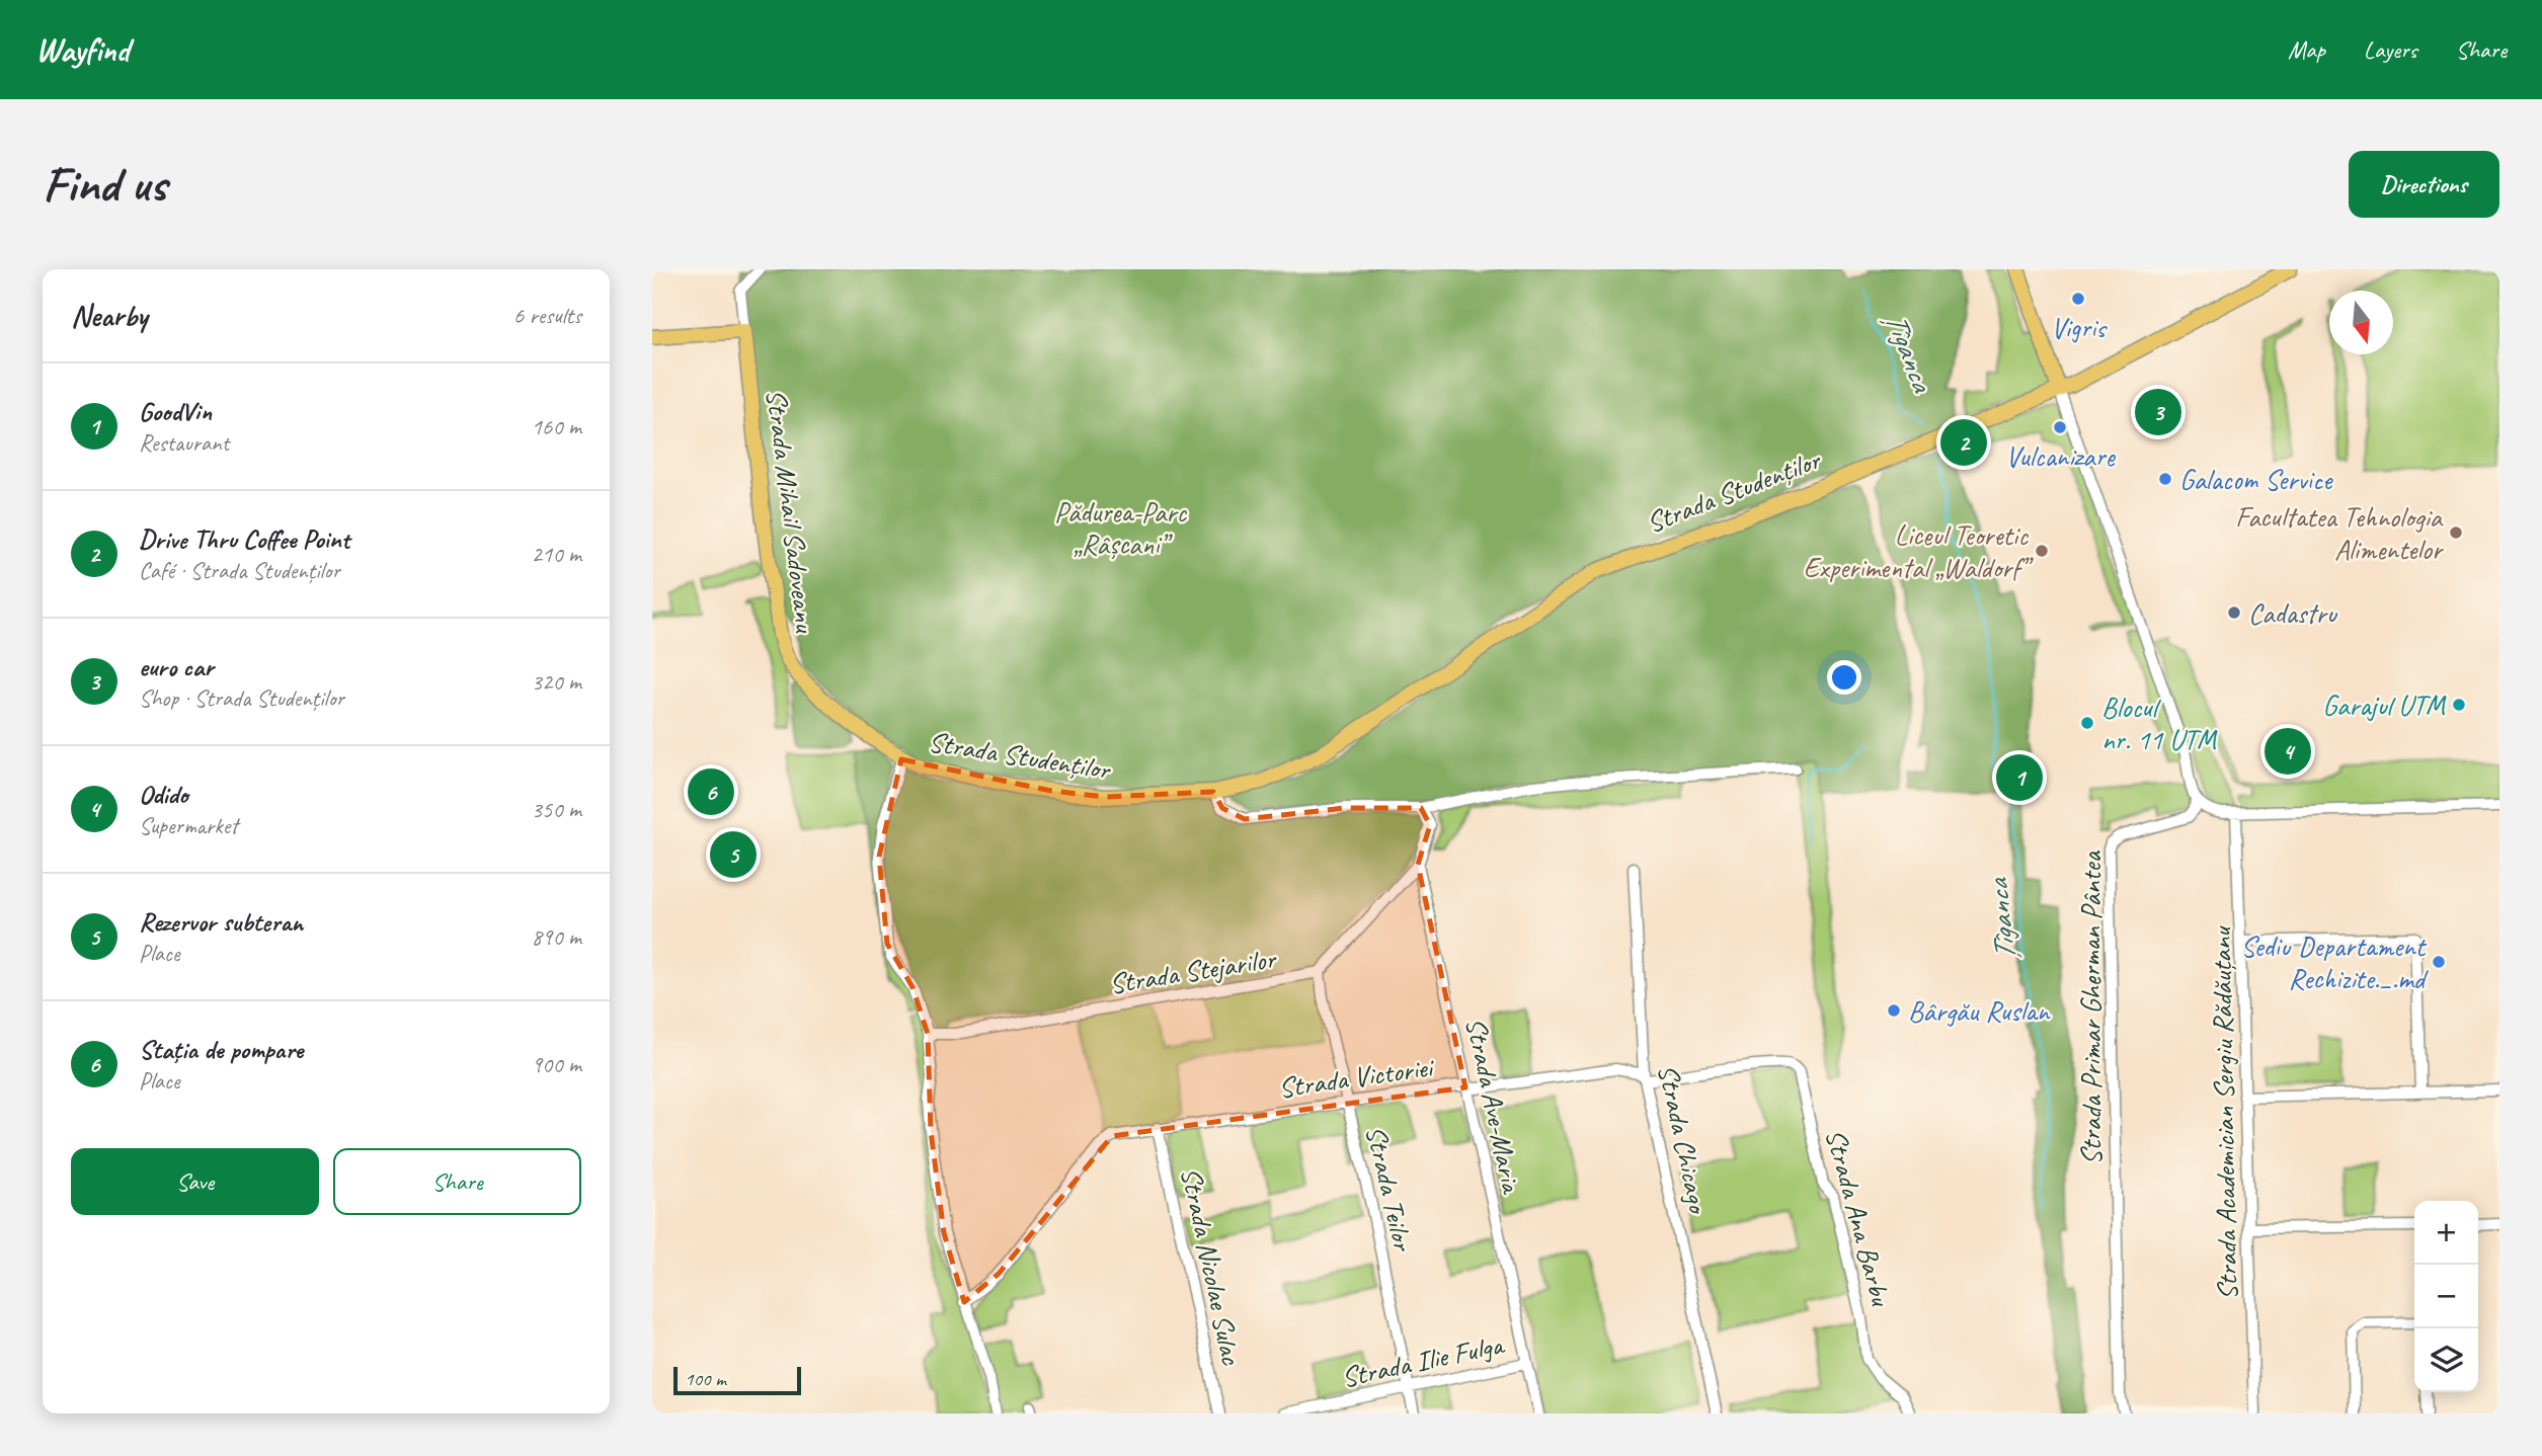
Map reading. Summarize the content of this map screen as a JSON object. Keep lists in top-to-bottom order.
{
  "streets": {
    "main road": ["Strada Studenților", "Strada Mihail Sadoveanu"],
    "street": [
      "Strada Stejarilor",
      "Strada Primar Gherman Pântea",
      "Strada Victoriei",
      "Strada Ave-Maria",
      "Strada Academician Sergiu Rădăuțanu",
      "Strada Chicago",
      "Strada Teilor",
      "Strada Ana Barbu",
      "Strada Nicolae Sulac",
      "Strada Ilie Fulga"
    ]
  },
  "crossings": [
    ["Strada Studenților", "Strada Mihail Sadoveanu"],
    ["Strada Stejarilor", "Strada Teilor"],
    ["Strada Victoriei", "Strada Ave-Maria"],
    ["Strada Victoriei", "Strada Chicago"],
    ["Strada Victoriei", "Strada Teilor"],
    ["Strada Victoriei", "Strada Ana Barbu"],
    ["Strada Victoriei", "Strada Nicolae Sulac"],
    ["Strada Ave-Maria", "Strada Ilie Fulga"],
    ["Strada Teilor", "Strada Ilie Fulga"]
  ],
  "water": ["Țîganca"],
  "parks": ["Pădurea-Parc „Râșcani”"],
  "places": [
    "Vigris",
    "Vulcanizare",
    "Galacom Service",
    "Facultatea Tehnologia Alimentelor",
    "Liceul Teoretic Experimental „Waldorf”",
    "Cadastru",
    "Garajul UTM",
    "Blocul nr. 11 UTM",
    "Sediu Departament Rechizite._.md",
    "Bârgău Ruslan"
  ],
  "scale_bar": "100 m",
  "north": "bottom",
  "page": {
    "header": "Wayfind",
    "nav": ["Map", "Layers", "Share"],
    "buttons": [
      "Directions",
      ["Save", "Share"]
    ],
    "title": "Find us",
    "heading": ["Nearby", "6 results"],
    "list": [
      {
        "mark": "1",
        "name": "GoodVin",
        "note": "Restaurant",
        "value": "160 m"
      },
      {
        "mark": "2",
        "name": "Drive Thru Coffee Point",
        "note": "Café · Strada Studenților",
        "value": "210 m"
      },
      {
        "mark": "3",
        "name": "euro car",
        "note": "Shop · Strada Studenților",
        "value": "320 m"
      },
      {
        "mark": "4",
        "name": "Odido",
        "note": "Supermarket",
        "value": "350 m"
      },
      {
        "mark": "5",
        "name": "Rezervor subteran",
        "note": "Place",
        "value": "890 m"
      },
      {
        "mark": "6",
        "name": "Stația de pompare",
        "note": "Place",
        "value": "900 m"
      }
    ],
    "pins": [
      "3",
      "2",
      "4",
      "1",
      "6",
      "5"
    ],
    "map_buttons": ["+", "−"],
    "scale": "100 m"
  }
}
